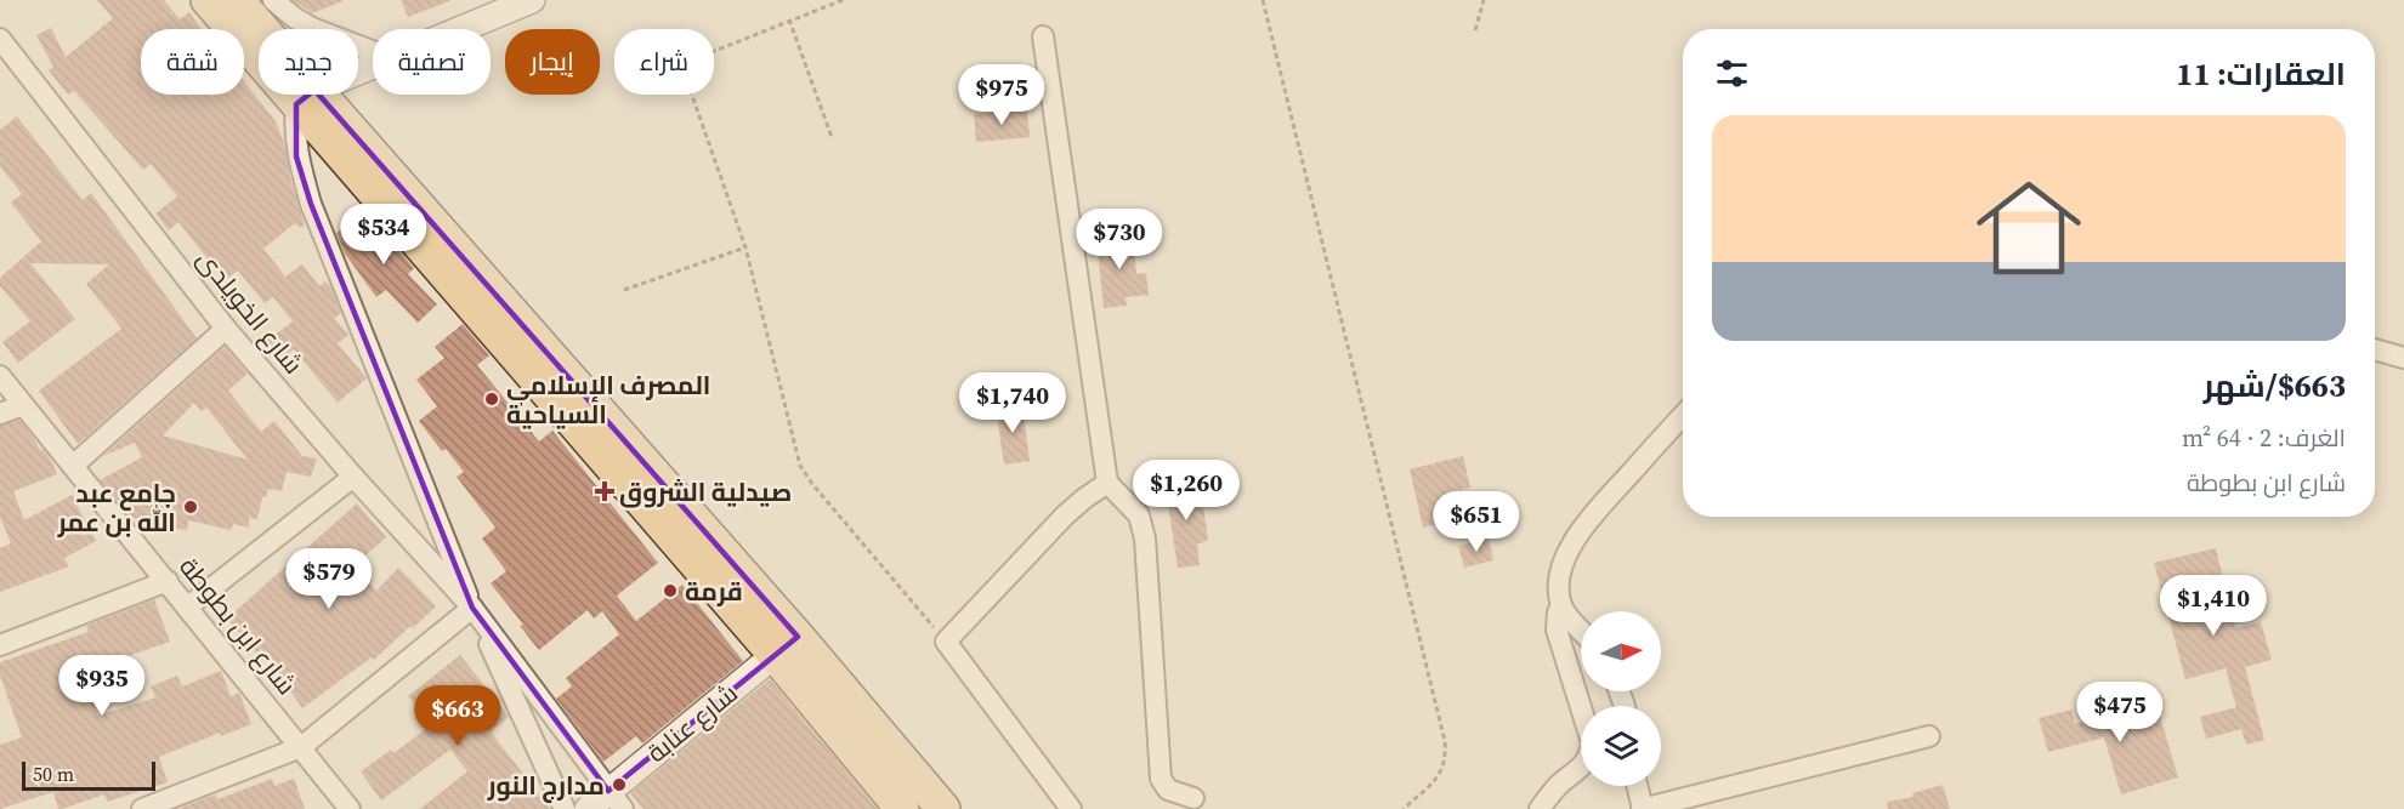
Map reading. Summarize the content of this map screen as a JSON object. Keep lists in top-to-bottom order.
{
  "streets": {
    "street": ["شارع الخويلدى", "شارع ابن بطوطة", "شارع عنابة"]
  },
  "places": {
    "other": [
      "المصرف الإسلامي السياحية",
      "جامع عبد الله بن عمر",
      "قرمة",
      "مدارج النور"
    ],
    "health": ["صيدلية الشروق"]
  },
  "scale_bar": "50 m",
  "north": "right",
  "page": {
    "chip": [
      "شراء",
      "إيجار",
      "تصفية",
      "جديد",
      "شقة"
    ],
    "heading": "العقارات: 11",
    "price": [
      "$975",
      "$534",
      "$730",
      "$1,740",
      "$1,260",
      "$651",
      "$579",
      "$1,410",
      "$935",
      "$475",
      "$663"
    ],
    "list": [
      {
        "name": "$663/شهر",
        "note": "الغرف: 2 · 64 m² · شارع ابن بطوطة"
      }
    ],
    "scale": "50 m"
  }
}
